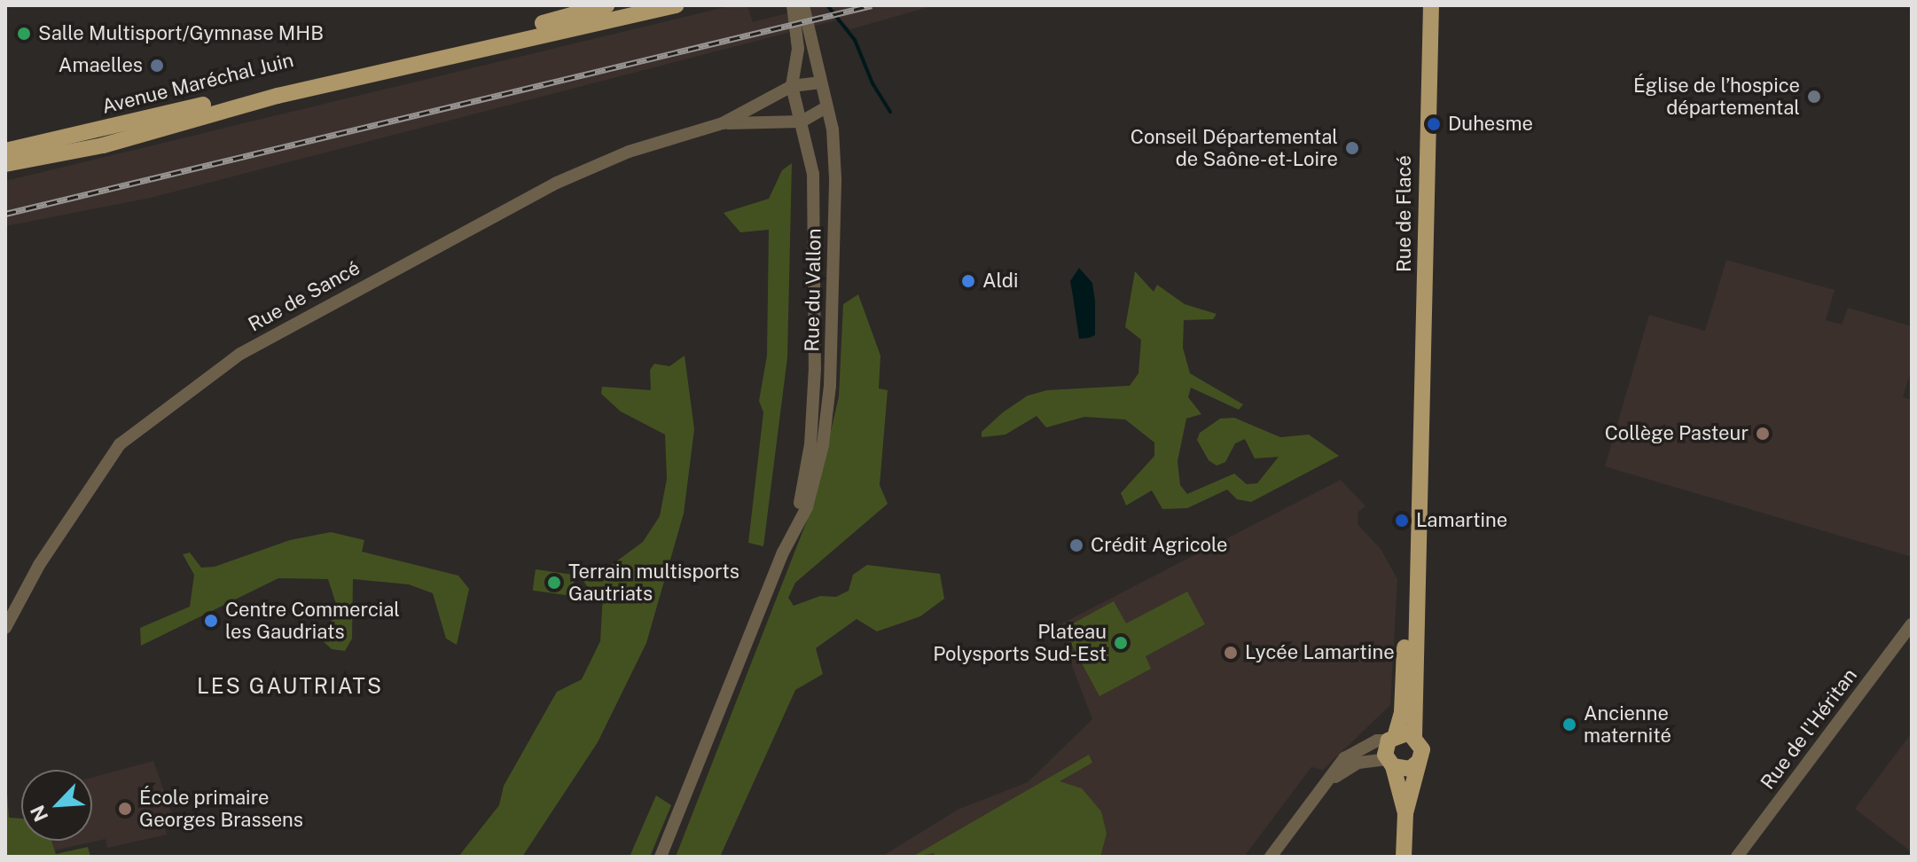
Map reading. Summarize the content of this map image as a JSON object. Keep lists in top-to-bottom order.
{
  "streets": {
    "main road": ["Avenue Maréchal Juin", "Rue de Flacé"],
    "street": ["Rue du Vallon", "Rue de Sancé", "Rue de l'Héritan"]
  },
  "crossings": [
    ["Rue du Vallon", "Rue de Sancé"]
  ],
  "districts": ["LES GAUTRIATS"],
  "places": [
    "Salle Multisport/Gymnase MHB",
    "Amaelles",
    "Église de l’hospice départemental",
    "Duhesme",
    "Conseil Départemental de Saône-et-Loire",
    "Aldi",
    "Collège Pasteur",
    "Lamartine",
    "Crédit Agricole",
    "Terrain multisports Gautriats",
    "Centre Commercial les Gaudriats",
    "Plateau Polysports Sud-Est",
    "Lycée Lamartine",
    "Ancienne maternité",
    "École primaire Georges Brassens"
  ],
  "north": "bottom left"
}
